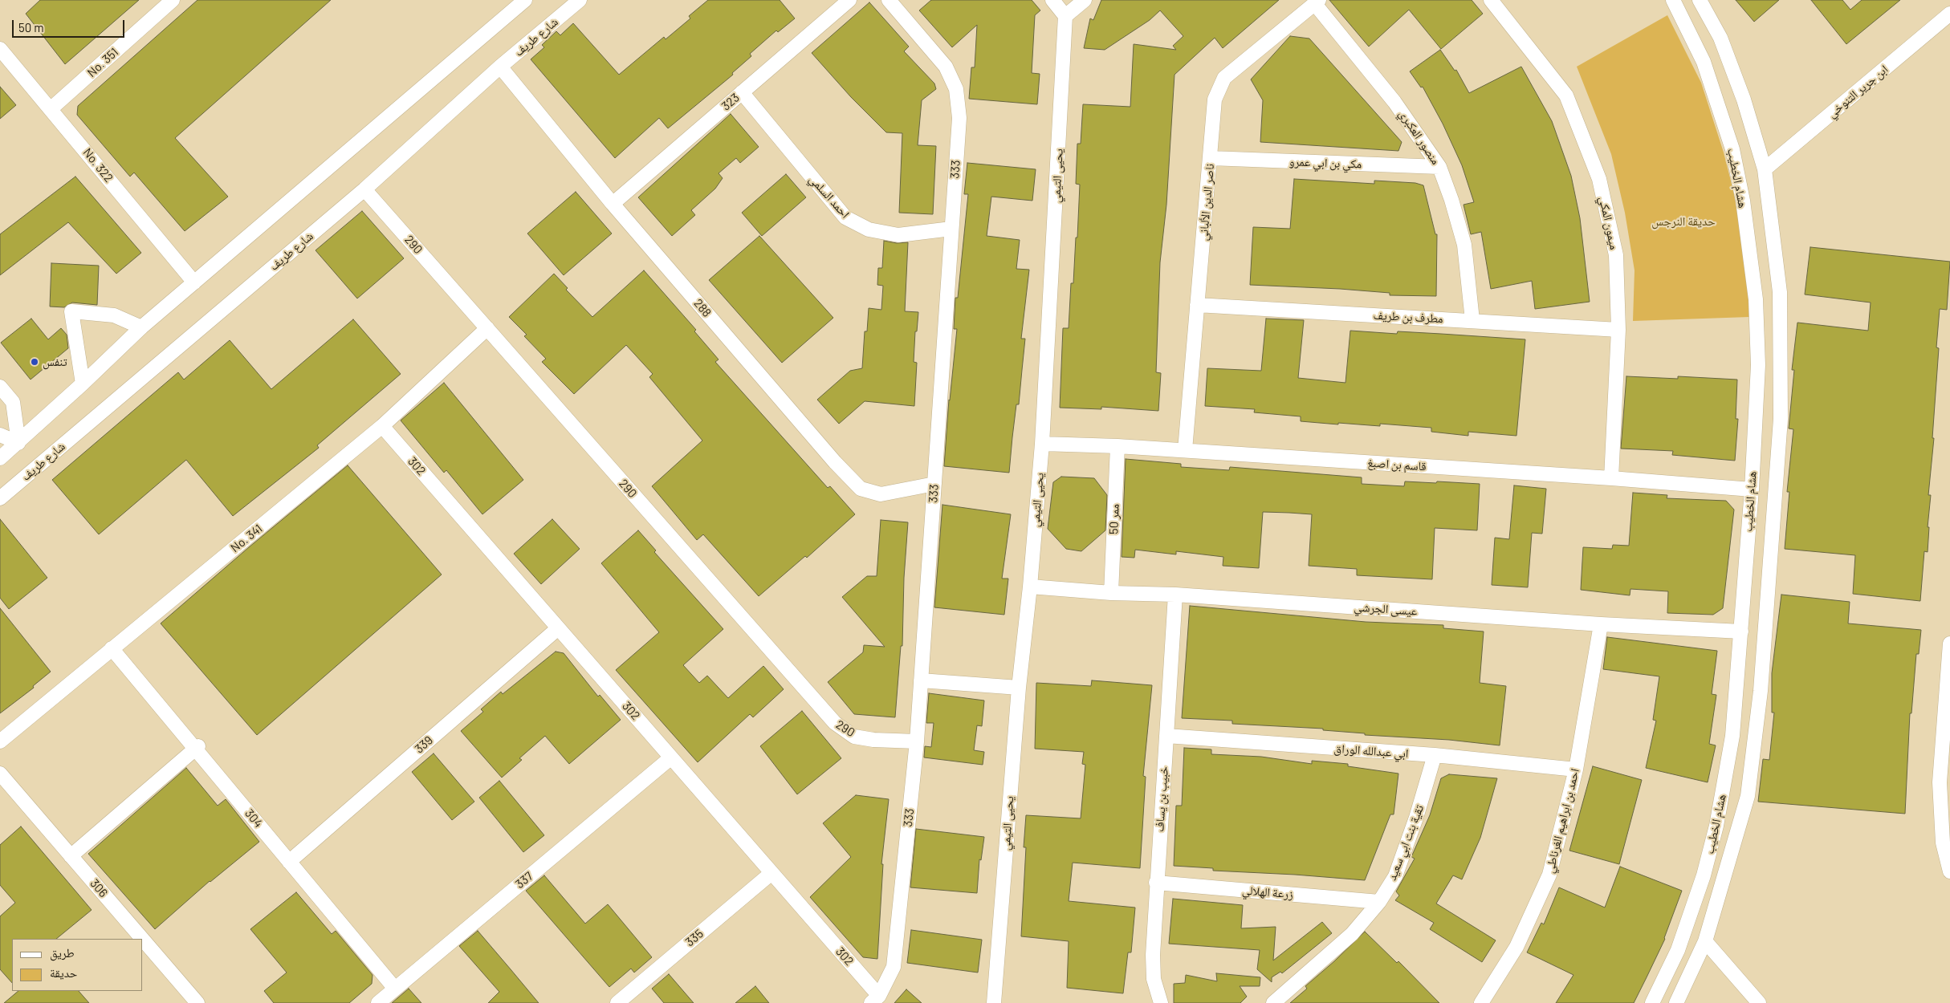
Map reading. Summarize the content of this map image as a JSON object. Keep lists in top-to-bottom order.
{
  "streets": {
    "street": [
      "شارع طريف",
      "No. 351",
      "ابن جرير التنوخي",
      "323",
      "منصور العكبري",
      "مكي بن ابي عمرو",
      "No. 322",
      "333",
      "يحيى التيمي",
      "هشام الخطيب",
      "احمد السلمي",
      "ناصر الدين الألباني",
      "ميمون المكي",
      "290",
      "288",
      "مطرف بن طريف",
      "قاسم بن اصبغ",
      "302",
      "ممر 50",
      "No. 341",
      "عيسى الجرشي",
      "339",
      "ابي عبدالله الوراق",
      "خبيب بن يساف",
      "304",
      "احمد بن ابراهيم الغرناطي",
      "تقية بنت ابي سعيد",
      "337",
      "306",
      "زرعة الهلالي",
      "335"
    ]
  },
  "crossings": [
    ["شارع طريف", "290"],
    ["شارع طريف", "288"],
    ["No. 351", "No. 322"],
    ["ابن جرير التنوخي", "هشام الخطيب"],
    ["323", "احمد السلمي"],
    ["323", "288"],
    ["منصور العكبري", "مكي بن ابي عمرو"],
    ["منصور العكبري", "ناصر الدين الألباني"],
    ["منصور العكبري", "مطرف بن طريف"],
    ["مكي بن ابي عمرو", "ناصر الدين الألباني"],
    ["333", "احمد السلمي"],
    ["333", "290"],
    ["333", "288"],
    ["333", "302"],
    ["يحيى التيمي", "قاسم بن اصبغ"],
    ["يحيى التيمي", "عيسى الجرشي"],
    ["هشام الخطيب", "قاسم بن اصبغ"],
    ["هشام الخطيب", "عيسى الجرشي"],
    ["ناصر الدين الألباني", "مطرف بن طريف"],
    ["ناصر الدين الألباني", "قاسم بن اصبغ"],
    ["ميمون المكي", "مطرف بن طريف"],
    ["ميمون المكي", "قاسم بن اصبغ"],
    ["290", "No. 341"],
    ["قاسم بن اصبغ", "ممر 50"],
    ["302", "No. 341"],
    ["302", "339"],
    ["302", "337"],
    ["302", "335"],
    ["ممر 50", "عيسى الجرشي"],
    ["No. 341", "304"],
    ["عيسى الجرشي", "خبيب بن يساف"],
    ["عيسى الجرشي", "احمد بن ابراهيم الغرناطي"],
    ["339", "304"],
    ["ابي عبدالله الوراق", "خبيب بن يساف"],
    ["ابي عبدالله الوراق", "احمد بن ابراهيم الغرناطي"],
    ["ابي عبدالله الوراق", "تقية بنت ابي سعيد"],
    ["خبيب بن يساف", "زرعة الهلالي"],
    ["304", "337"],
    ["تقية بنت ابي سعيد", "زرعة الهلالي"]
  ],
  "parks": ["حديقة النرجس"],
  "places": ["تنفس"],
  "legend": ["طريق", "حديقة"],
  "scale_bar": "50 m"
}
